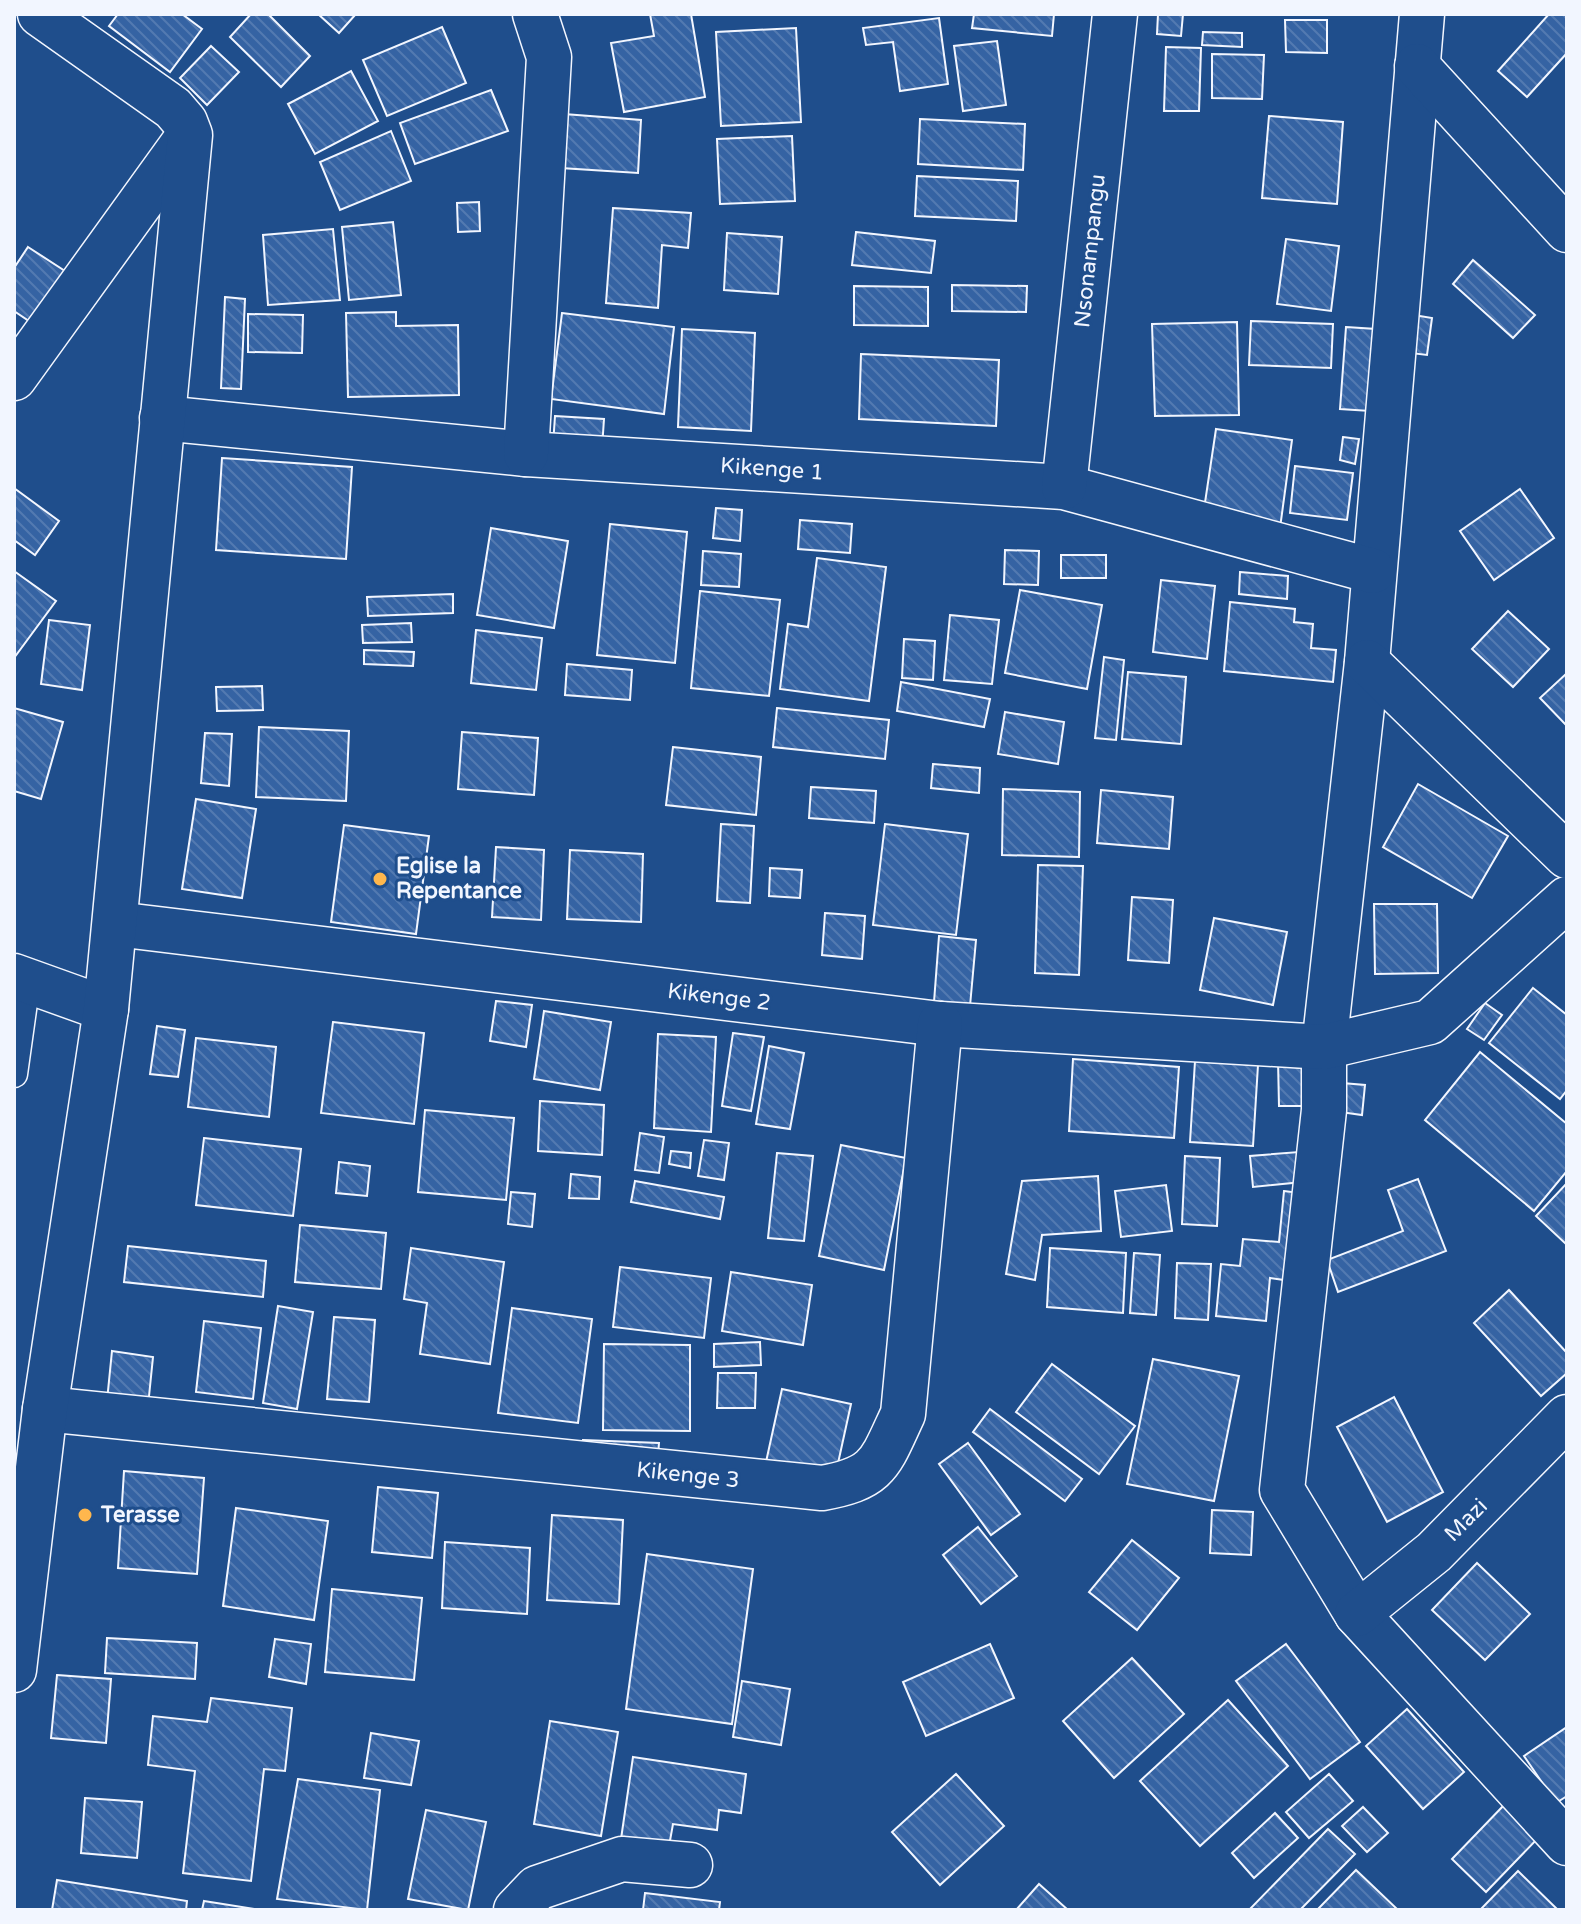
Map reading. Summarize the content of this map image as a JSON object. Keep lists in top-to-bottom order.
{
  "streets": {
    "street": [
      "Nsonampangu",
      "Kikenge 1",
      "Kikenge 2",
      "Kikenge 3",
      "Mazi"
    ]
  },
  "crossings": [
    ["Nsonampangu", "Kikenge 1"],
    ["Kikenge 2", "Kikenge 3"]
  ],
  "places": ["Eglise la Repentance", "Terasse"]
}
